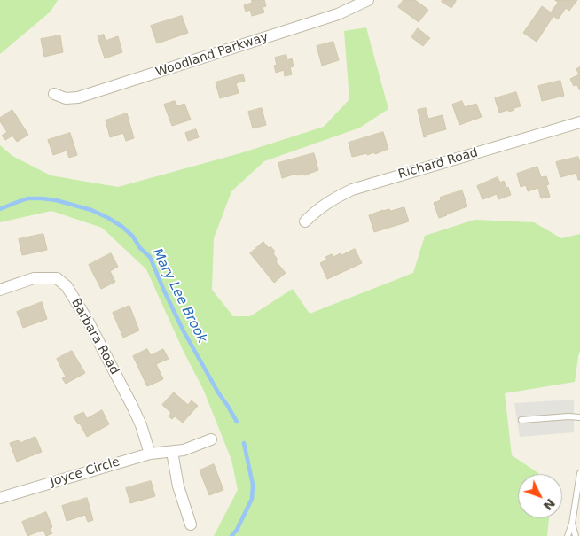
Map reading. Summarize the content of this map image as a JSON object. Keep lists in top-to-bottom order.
{
  "streets": {
    "street": [
      "Woodland Parkway",
      "Richard Road",
      "Barbara Road",
      "Joyce Circle"
    ]
  },
  "crossings": [
    ["Barbara Road", "Joyce Circle"]
  ],
  "water": ["Mary Lee Brook"],
  "north": "bottom right"
}
